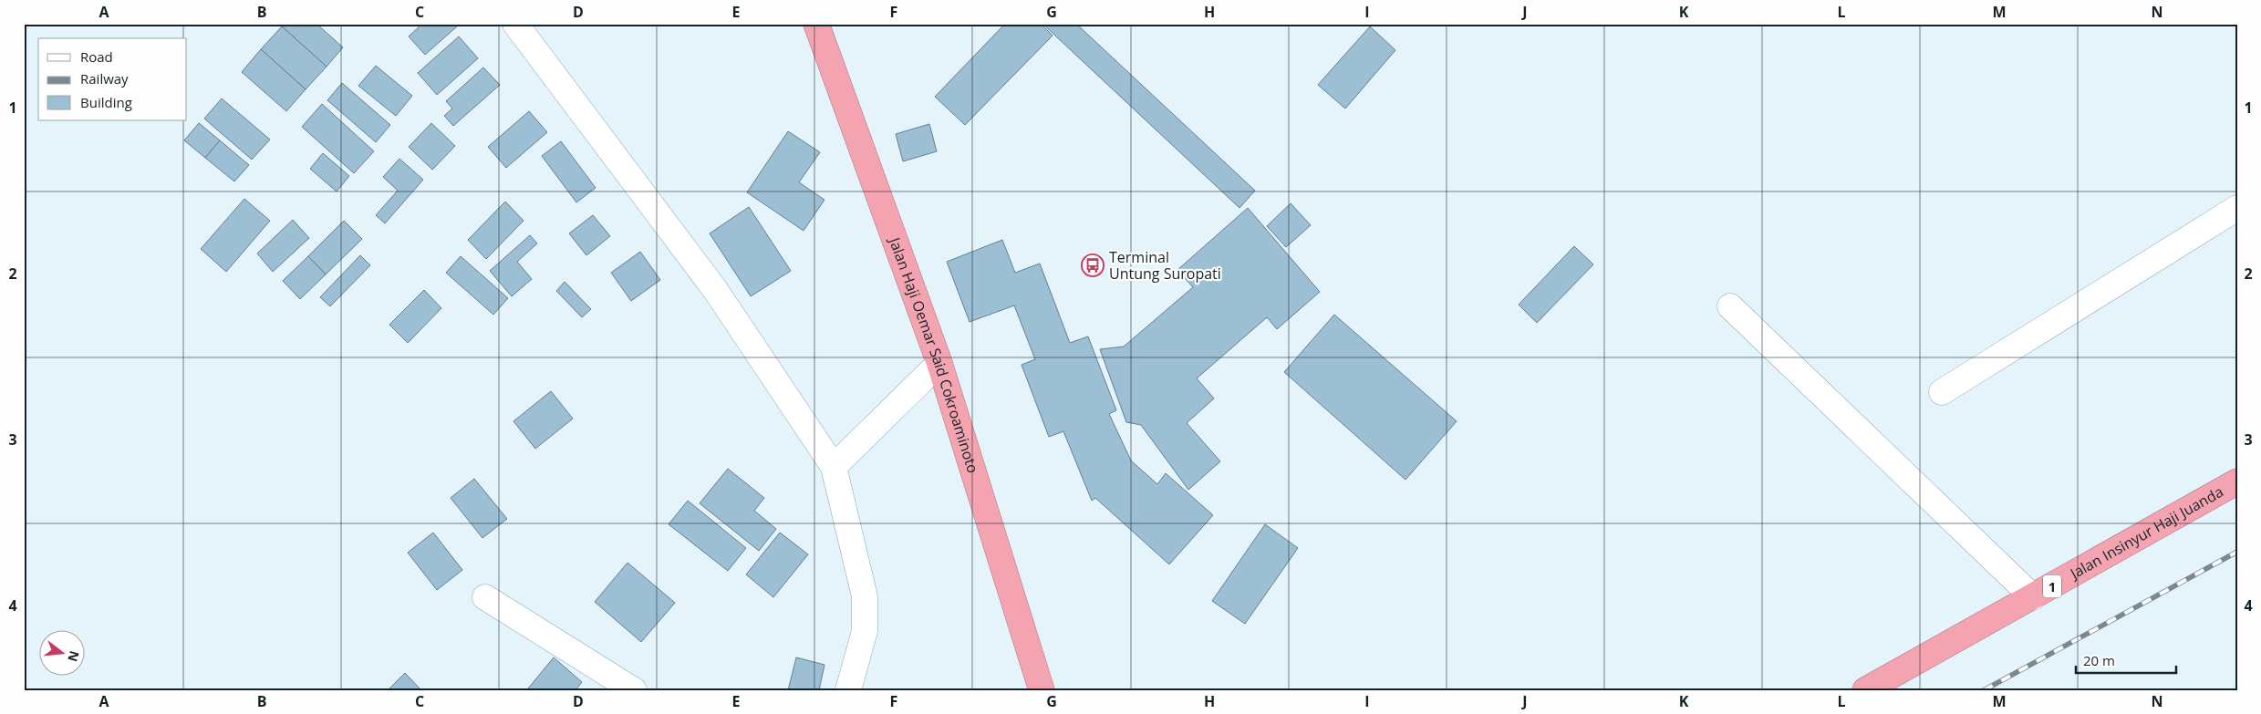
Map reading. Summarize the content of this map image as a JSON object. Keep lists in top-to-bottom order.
{
  "streets": {
    "highway": ["Jalan Haji Oemar Said Cokroaminoto", "Jalan Insinyur Haji Juanda", "1"]
  },
  "places": {
    "bus stop": ["Terminal Untung Suropati"]
  },
  "legend": ["Road", "Railway", "Building"],
  "scale_bar": "20 m",
  "north": "right",
  "grid": {
    "columns": [
      "A",
      "B",
      "C",
      "D",
      "E",
      "F",
      "G",
      "H",
      "I",
      "J",
      "K",
      "L",
      "M",
      "N"
    ],
    "rows": [
      "1",
      "2",
      "3",
      "4"
    ]
  }
}
